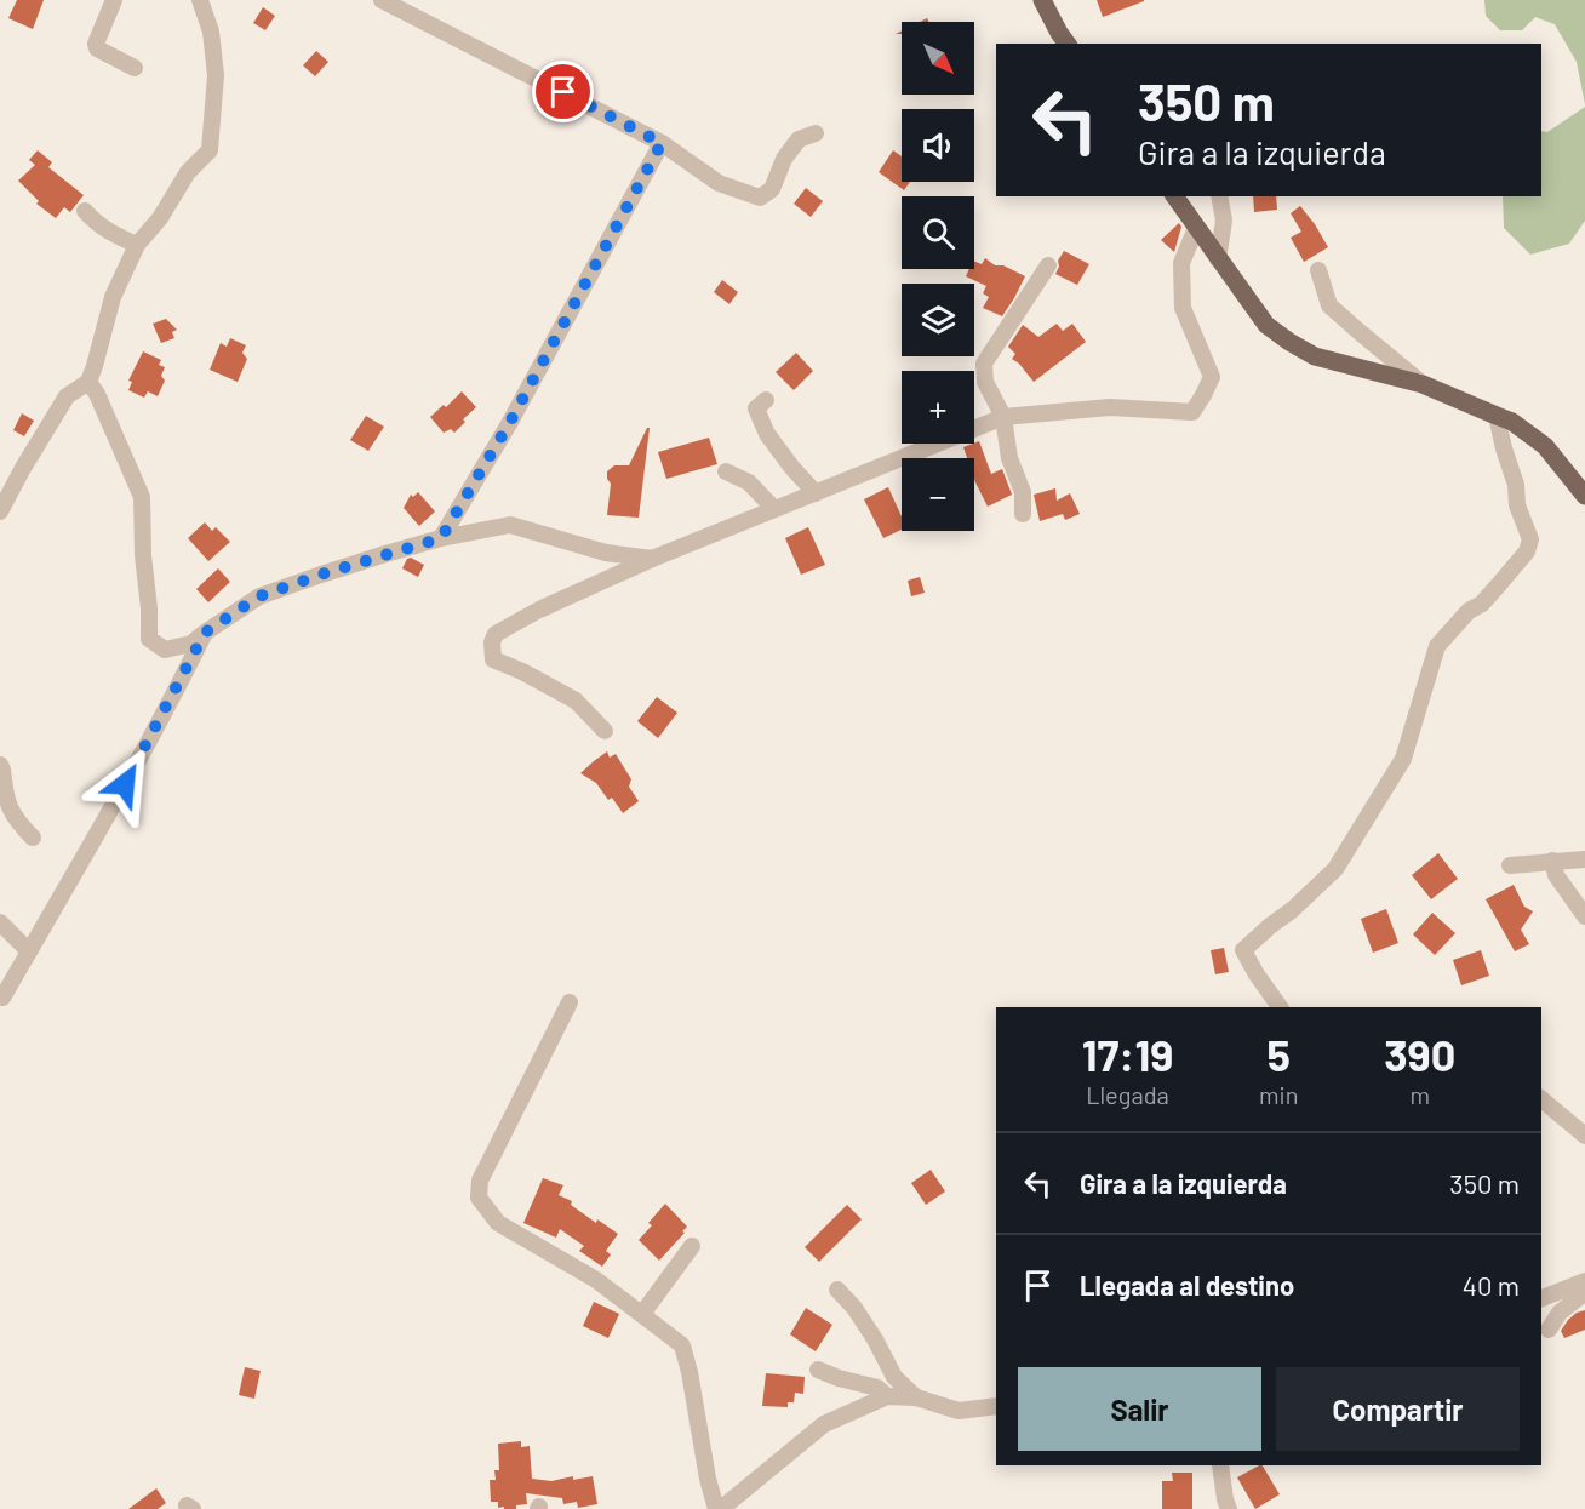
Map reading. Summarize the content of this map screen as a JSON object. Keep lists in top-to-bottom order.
{
  "north": "bottom right",
  "page": {
    "map_buttons": ["+", "−"],
    "turn": ["350 m", "Gira a la izquierda"],
    "eta": [
      "17:19",
      "Llegada",
      "5",
      "min",
      "390",
      "m"
    ],
    "list": [
      {
        "name": "Gira a la izquierda",
        "value": "350 m"
      },
      {
        "name": "Llegada al destino",
        "value": "40 m"
      }
    ],
    "buttons": ["Salir", "Compartir"]
  }
}
